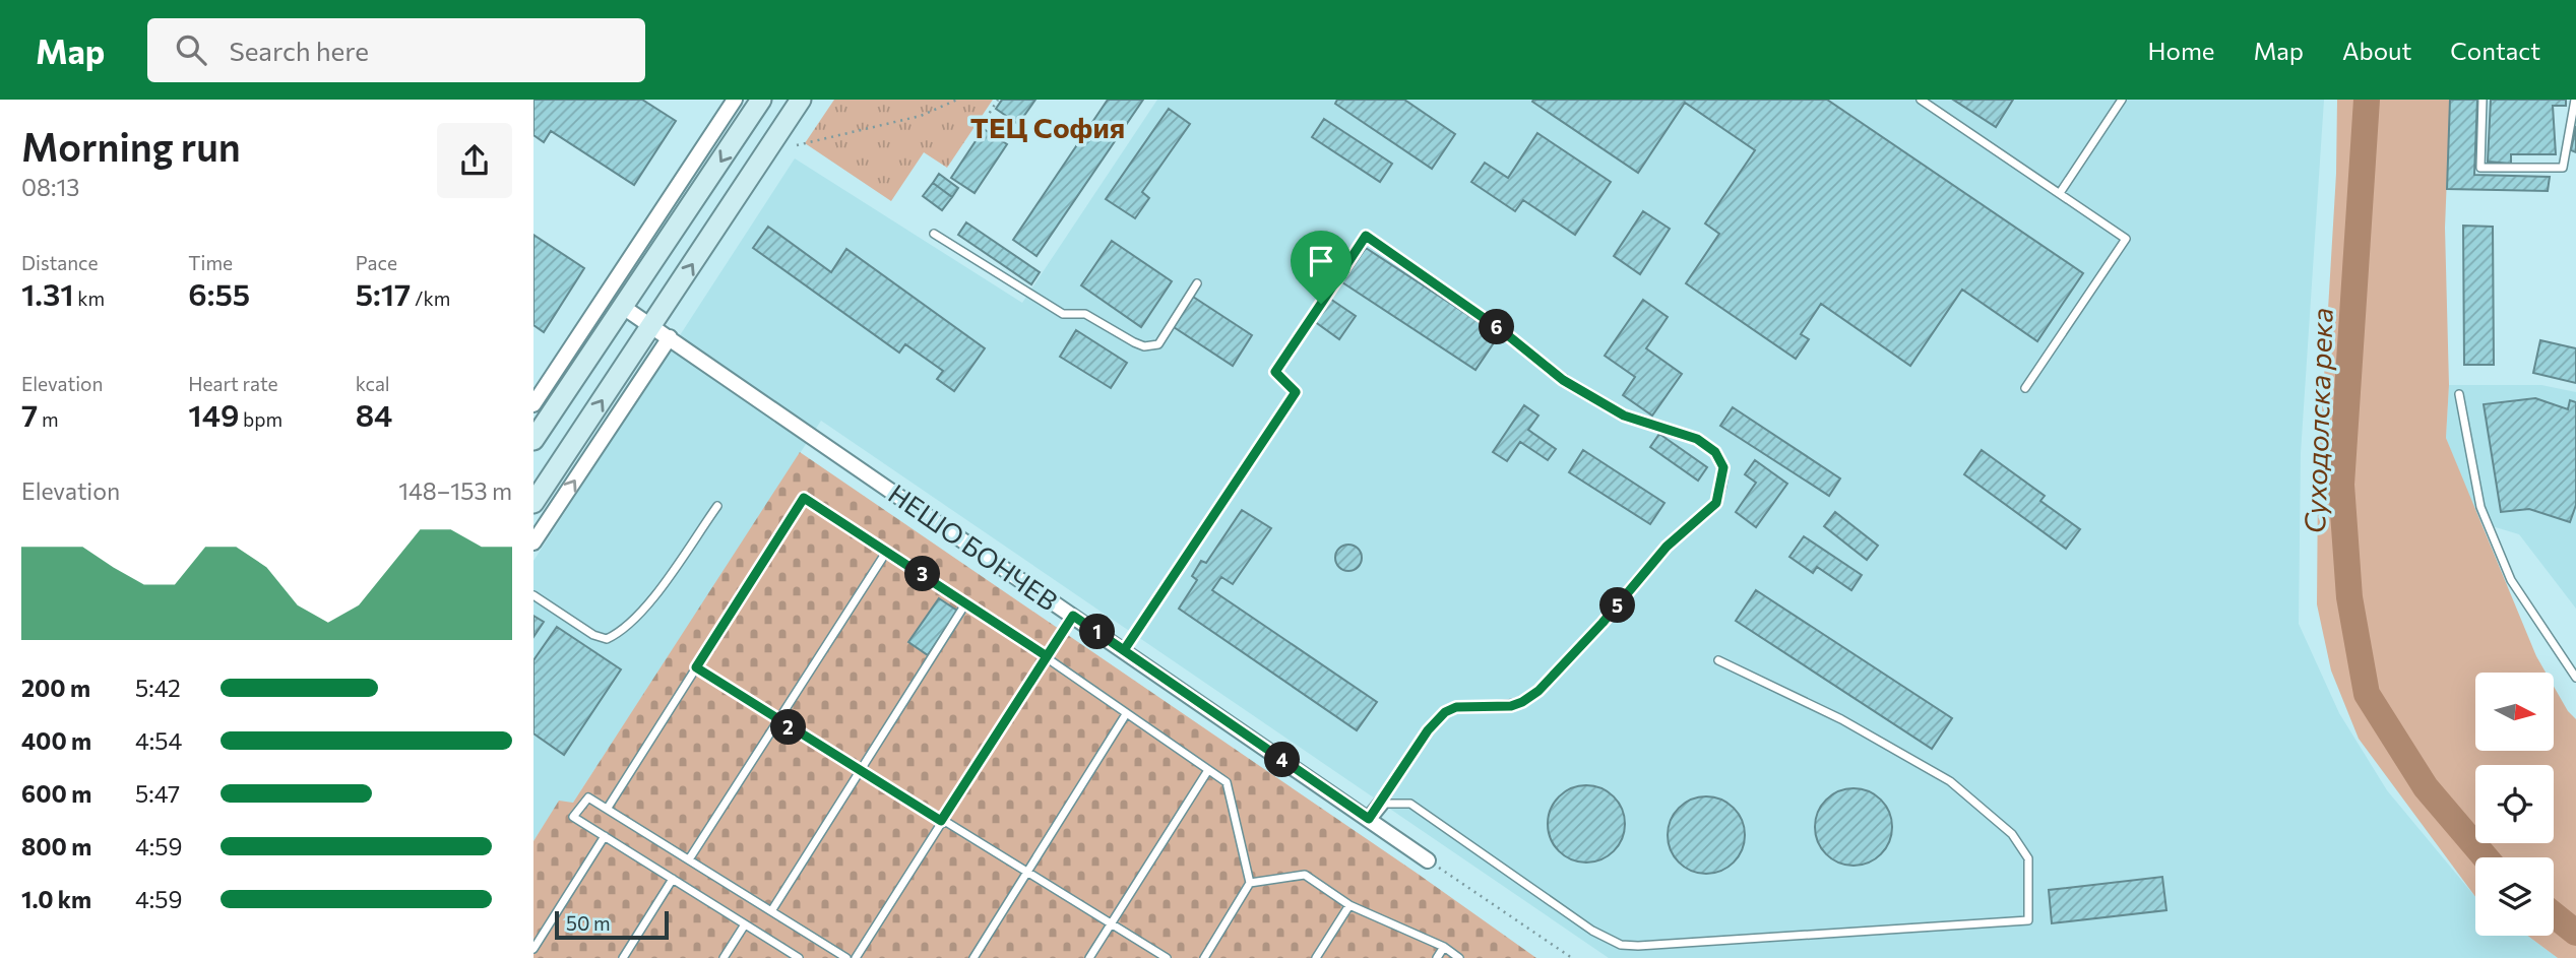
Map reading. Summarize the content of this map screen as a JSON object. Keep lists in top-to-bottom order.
{
  "streets": {
    "street": ["НЕШО БОНЧЕВ"]
  },
  "districts": ["ТЕЦ София"],
  "water": ["Суходолска река"],
  "scale_bar": "50 m",
  "north": "right",
  "page": {
    "header": "Map",
    "search": "Search here",
    "nav": [
      "Home",
      "Map",
      "About",
      "Contact"
    ],
    "heading": ["Morning run", "08:13"],
    "stats": [
      ["Distance", "1.31 km"],
      ["Time", "6:55"],
      ["Pace", "5:17 /km"],
      ["Elevation", "7 m"],
      ["Heart rate", "149 bpm"],
      ["kcal", "84"]
    ],
    "pins": [
      "6",
      "3",
      "5",
      "1",
      "2",
      "4"
    ],
    "chart": ["Elevation", "148–153 m"],
    "list": [
      {
        "name": "200 m",
        "note": "5:42"
      },
      {
        "name": "400 m",
        "note": "4:54"
      },
      {
        "name": "600 m",
        "note": "5:47"
      },
      {
        "name": "800 m",
        "note": "4:59"
      },
      {
        "name": "1.0 km",
        "note": "4:59"
      }
    ],
    "scale": "50 m"
  }
}
